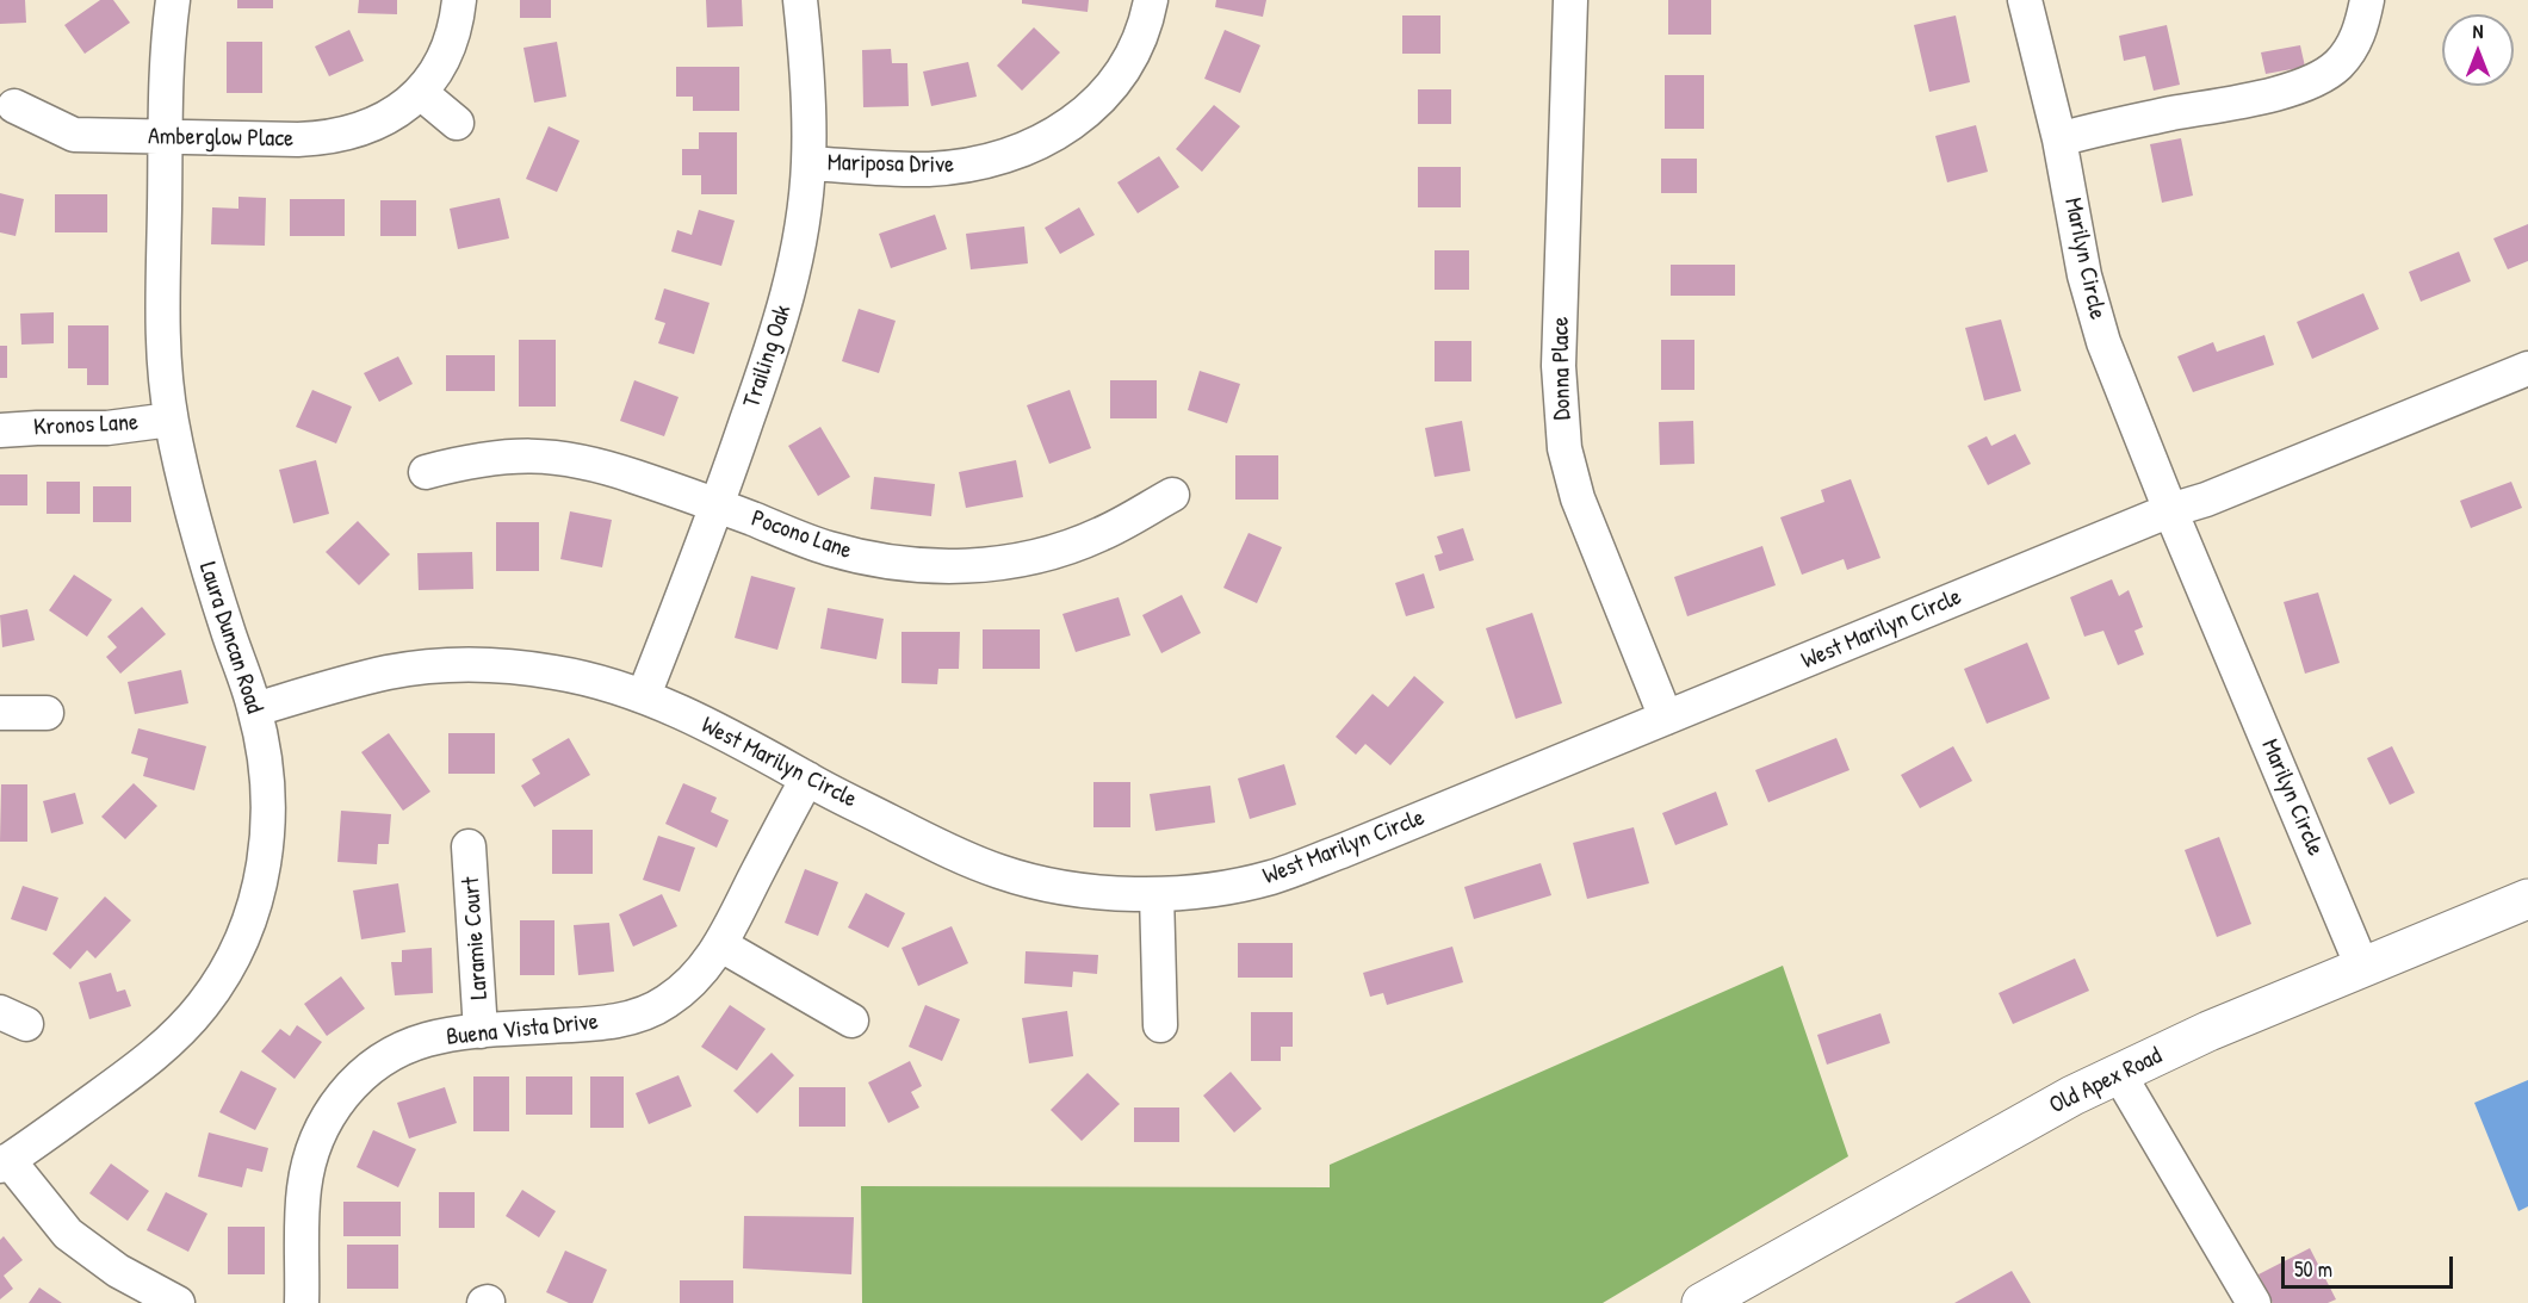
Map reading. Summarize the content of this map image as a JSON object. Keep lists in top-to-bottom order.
{
  "streets": {
    "main road": ["Old Apex Road"],
    "street": [
      "Amberglow Place",
      "Mariposa Drive",
      "Marilyn Circle",
      "Trailing Oak",
      "Donna Place",
      "Kronos Lane",
      "Pocono Lane",
      "West Marilyn Circle",
      "Laura Duncan Road",
      "Laramie Court",
      "Buena Vista Drive"
    ]
  },
  "crossings": [
    ["Amberglow Place", "Laura Duncan Road"],
    ["Mariposa Drive", "Trailing Oak"],
    ["Marilyn Circle", "West Marilyn Circle"],
    ["Marilyn Circle", "Old Apex Road"],
    ["Trailing Oak", "Pocono Lane"],
    ["Trailing Oak", "West Marilyn Circle"],
    ["Donna Place", "West Marilyn Circle"],
    ["Kronos Lane", "Laura Duncan Road"],
    ["West Marilyn Circle", "Laura Duncan Road"],
    ["West Marilyn Circle", "Buena Vista Drive"],
    ["Laramie Court", "Buena Vista Drive"]
  ],
  "scale_bar": "50 m",
  "north": "top"
}
